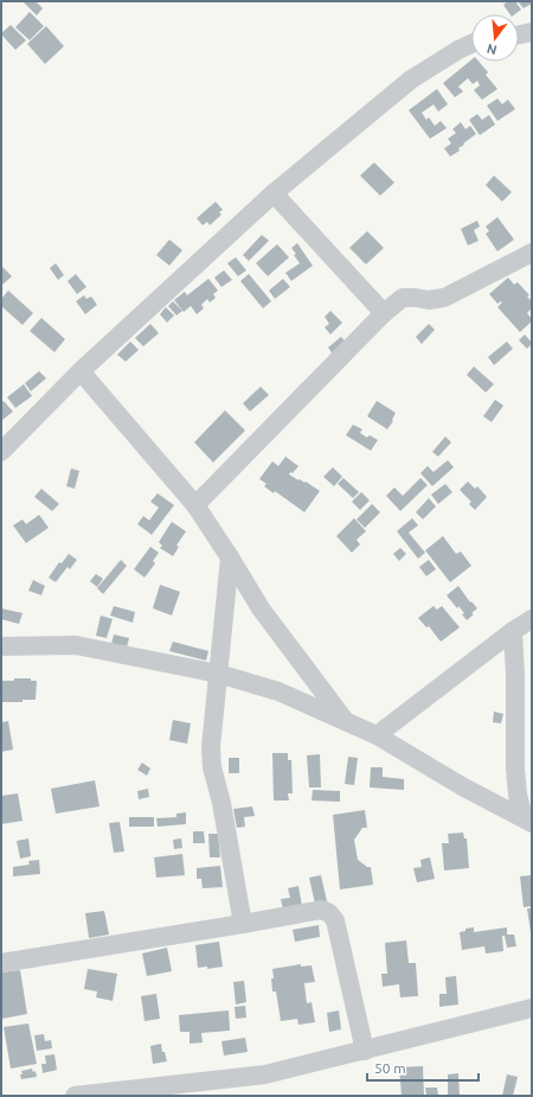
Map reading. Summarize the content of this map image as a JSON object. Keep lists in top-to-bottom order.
{
  "scale_bar": "50 m",
  "north": "bottom"
}
